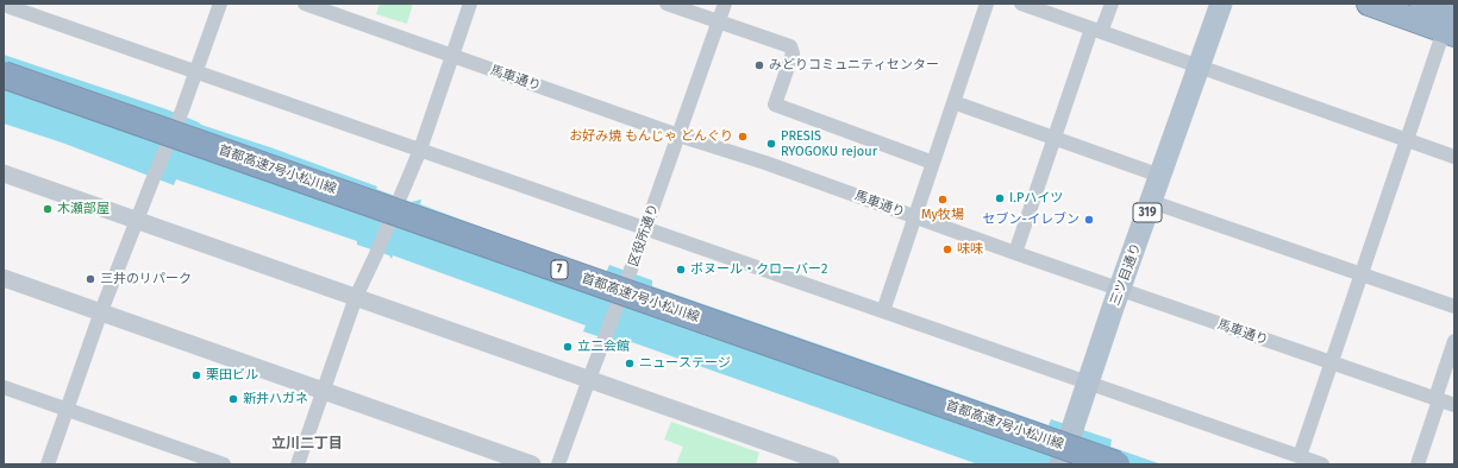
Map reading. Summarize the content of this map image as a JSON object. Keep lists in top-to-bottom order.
{
  "streets": {
    "highway": ["首都高速7号小松川線", "7"],
    "main road": ["319", "三ツ目通り"],
    "street": ["馬車通り", "区役所通り"]
  },
  "crossings": [
    ["馬車通り", "区役所通り"],
    ["馬車通り", "三ツ目通り"],
    ["首都高速7号小松川線", "三ツ目通り"]
  ],
  "districts": ["立川二丁目"],
  "places": [
    "みどりコミュニティセンター",
    "お好み焼 もんじゃ どんぐり",
    "PRESIS RYOGOKU rejour",
    "I.Pハイツ",
    "My牧場",
    "木瀬部屋",
    "セブン-イレブン",
    "味味",
    "ボヌール・クローバー2",
    "三井のリパーク",
    "立二会館",
    "ニューステージ",
    "栗田ビル",
    "新井ハガネ"
  ]
}
